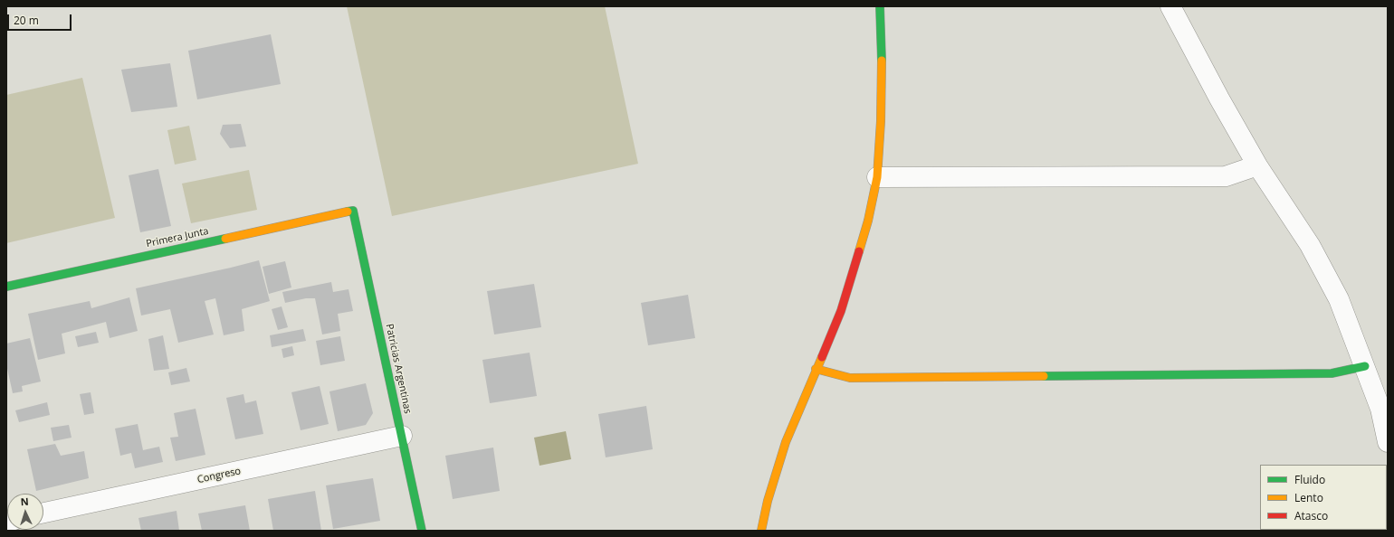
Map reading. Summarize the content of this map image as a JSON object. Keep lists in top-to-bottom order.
{
  "streets": {
    "street": ["Primera Junta", "Patricias Argentinas", "Congreso"]
  },
  "crossings": [
    ["Primera Junta", "Patricias Argentinas"],
    ["Patricias Argentinas", "Congreso"]
  ],
  "legend": ["Fluido", "Lento", "Atasco"],
  "scale_bar": "20 m",
  "north": "top"
}
